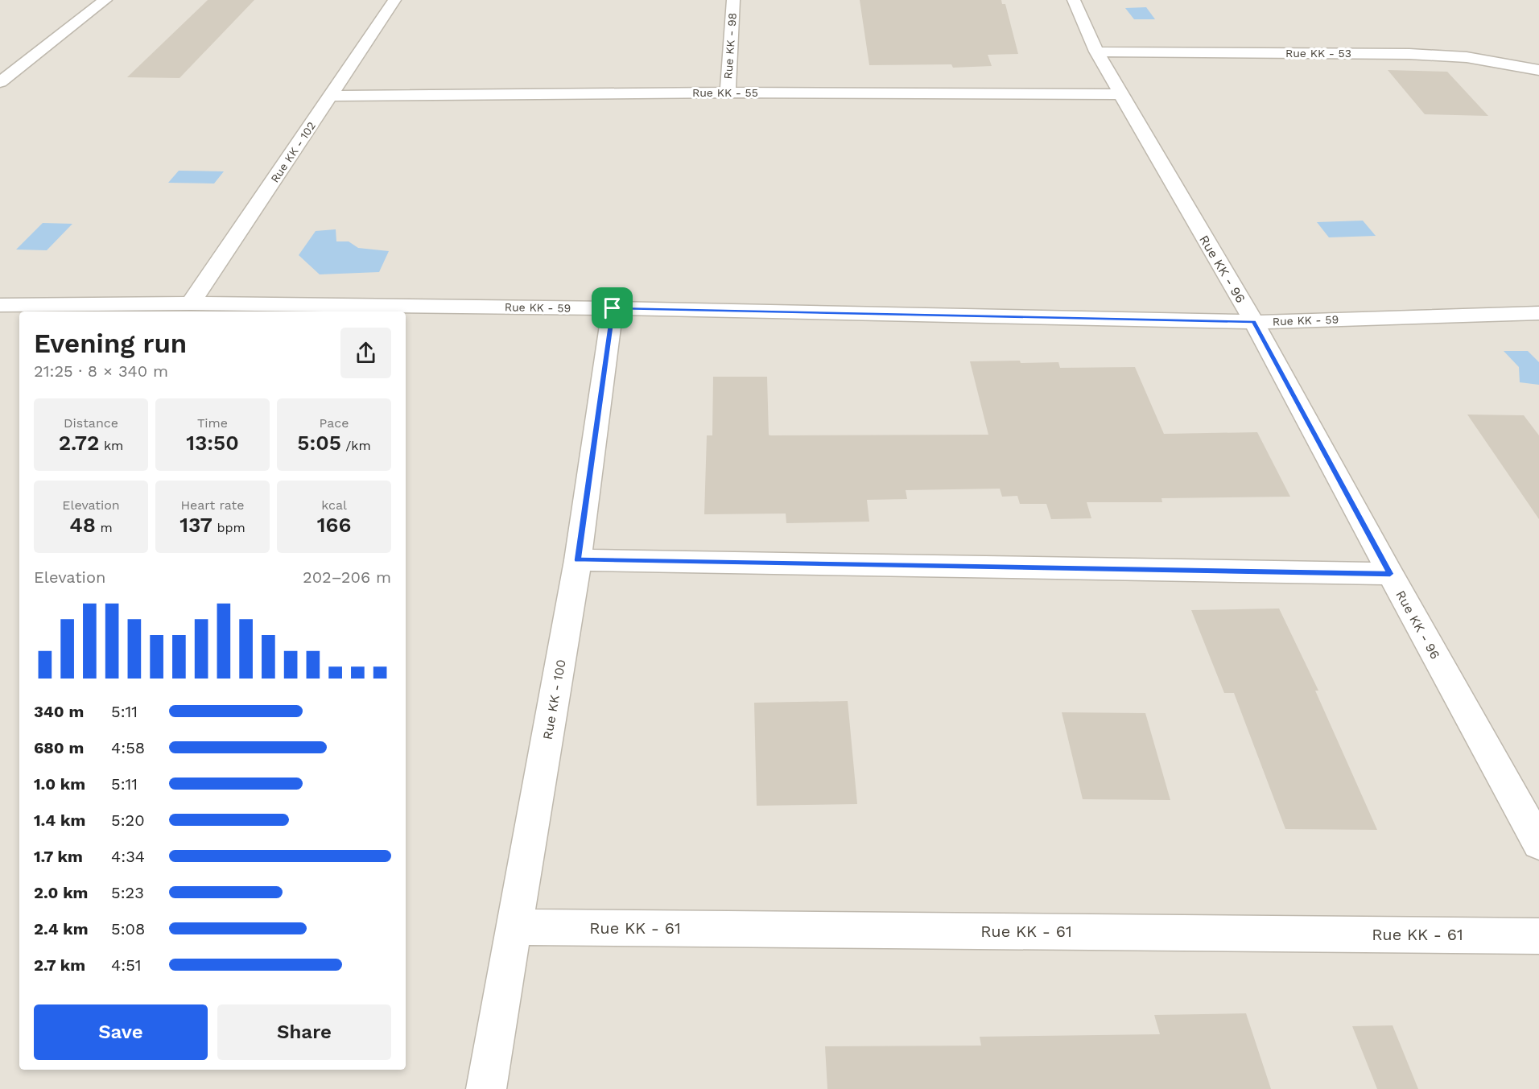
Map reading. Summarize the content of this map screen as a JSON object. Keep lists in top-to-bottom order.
{
  "streets": {
    "street": [
      "Rue KK - 98",
      "Rue KK - 53",
      "Rue KK - 55",
      "Rue KK - 102",
      "Rue KK - 96",
      "Rue KK - 59",
      "Rue KK - 100",
      "Rue KK - 61"
    ]
  },
  "crossings": [
    ["Rue KK - 98", "Rue KK - 55"],
    ["Rue KK - 53", "Rue KK - 96"],
    ["Rue KK - 55", "Rue KK - 102"],
    ["Rue KK - 55", "Rue KK - 96"],
    ["Rue KK - 102", "Rue KK - 59"],
    ["Rue KK - 96", "Rue KK - 59"],
    ["Rue KK - 59", "Rue KK - 100"],
    ["Rue KK - 100", "Rue KK - 61"]
  ],
  "page": {
    "heading": ["Evening run", "21:25 · 8 × 340 m"],
    "stats": [
      ["Distance", "2.72 km"],
      ["Time", "13:50"],
      ["Pace", "5:05 /km"],
      ["Elevation", "48 m"],
      ["Heart rate", "137 bpm"],
      ["kcal", "166"]
    ],
    "chart": ["Elevation", "202–206 m"],
    "list": [
      {
        "name": "340 m",
        "note": "5:11"
      },
      {
        "name": "680 m",
        "note": "4:58"
      },
      {
        "name": "1.0 km",
        "note": "5:11"
      },
      {
        "name": "1.4 km",
        "note": "5:20"
      },
      {
        "name": "1.7 km",
        "note": "4:34"
      },
      {
        "name": "2.0 km",
        "note": "5:23"
      },
      {
        "name": "2.4 km",
        "note": "5:08"
      },
      {
        "name": "2.7 km",
        "note": "4:51"
      }
    ],
    "buttons": ["Save", "Share"]
  }
}
